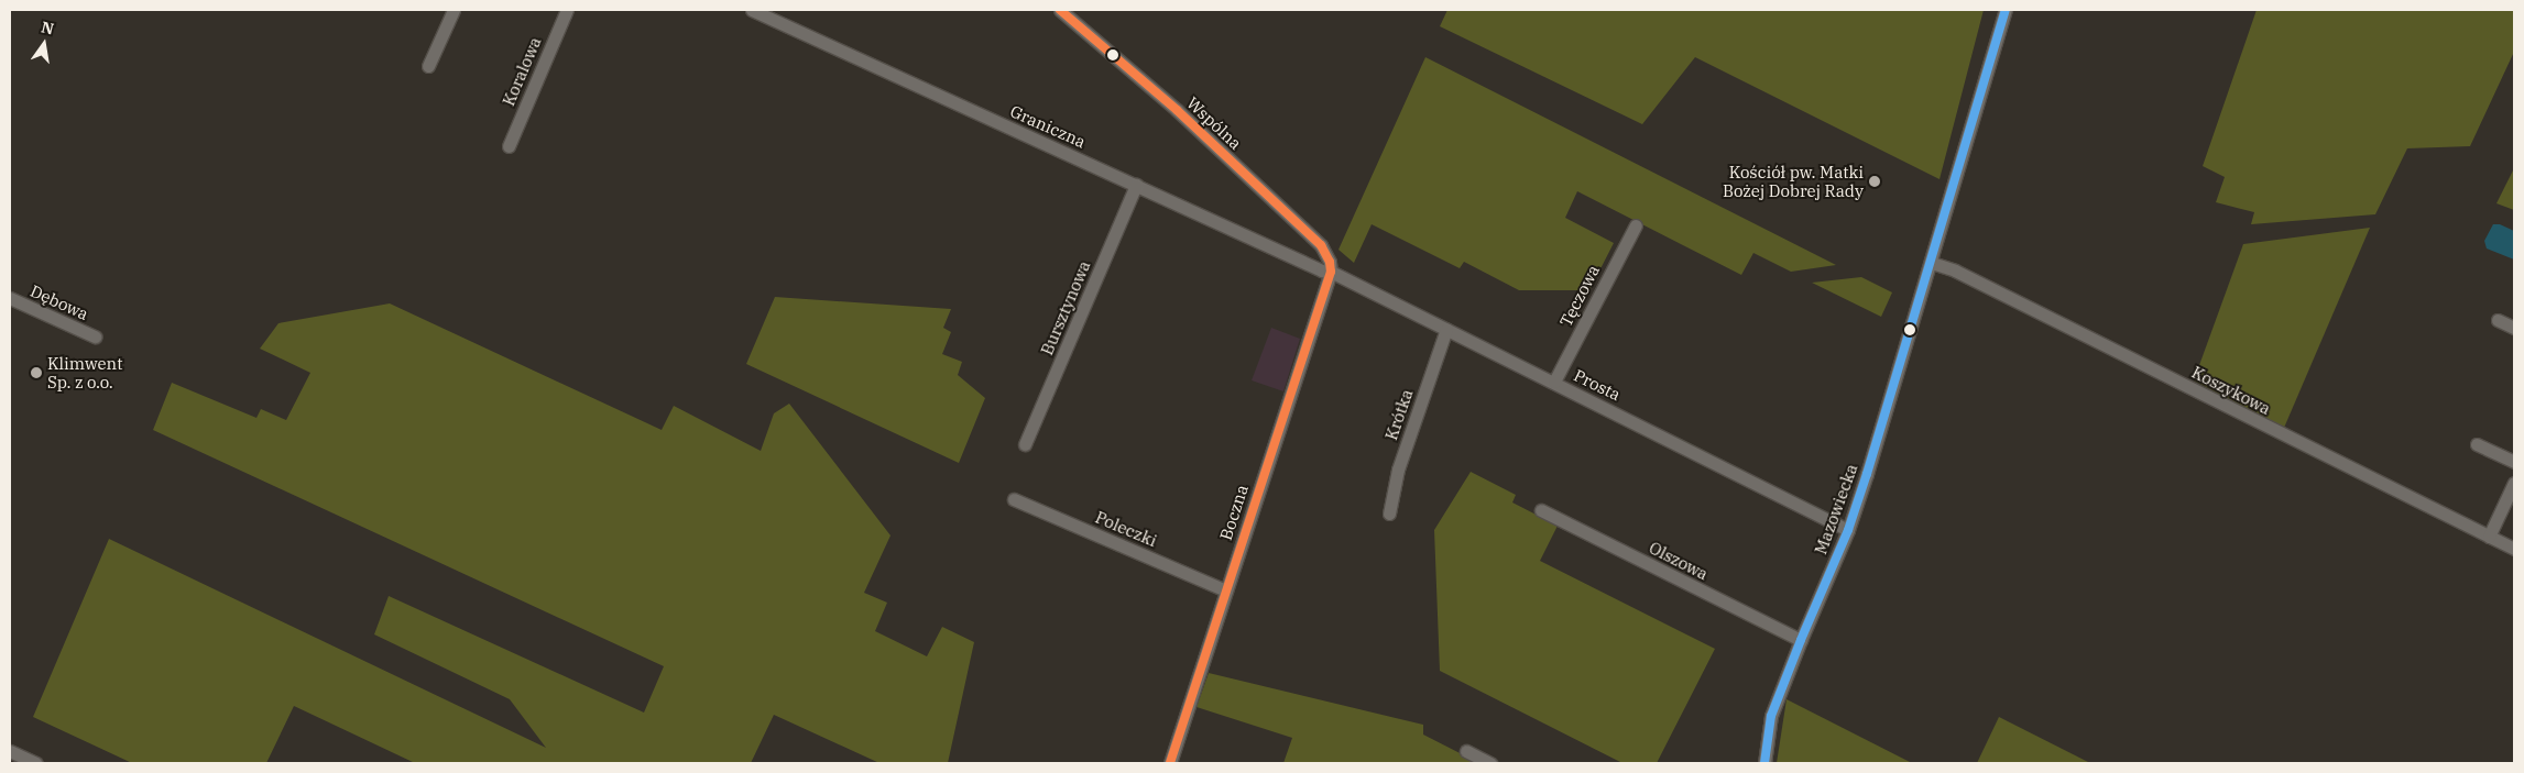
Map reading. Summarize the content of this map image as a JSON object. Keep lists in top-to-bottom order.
{
  "streets": {
    "street": [
      "Koralowa",
      "Wspólna",
      "Graniczna",
      "Tęczowa",
      "Dębowa",
      "Bursztynowa",
      "Prosta",
      "Koszykowa",
      "Krótka",
      "Mazowiecka",
      "Boczna",
      "Poleczki",
      "Olszowa"
    ]
  },
  "crossings": [
    ["Wspólna", "Graniczna"],
    ["Wspólna", "Prosta"],
    ["Wspólna", "Boczna"],
    ["Graniczna", "Bursztynowa"],
    ["Graniczna", "Prosta"],
    ["Graniczna", "Boczna"],
    ["Tęczowa", "Prosta"],
    ["Prosta", "Krótka"],
    ["Prosta", "Mazowiecka"],
    ["Prosta", "Boczna"],
    ["Koszykowa", "Mazowiecka"],
    ["Mazowiecka", "Olszowa"],
    ["Boczna", "Poleczki"]
  ],
  "places": ["Kościół pw. Matki Bożej Dobrej Rady", "Klimwent Sp. z o.o."],
  "north": "top"
}
